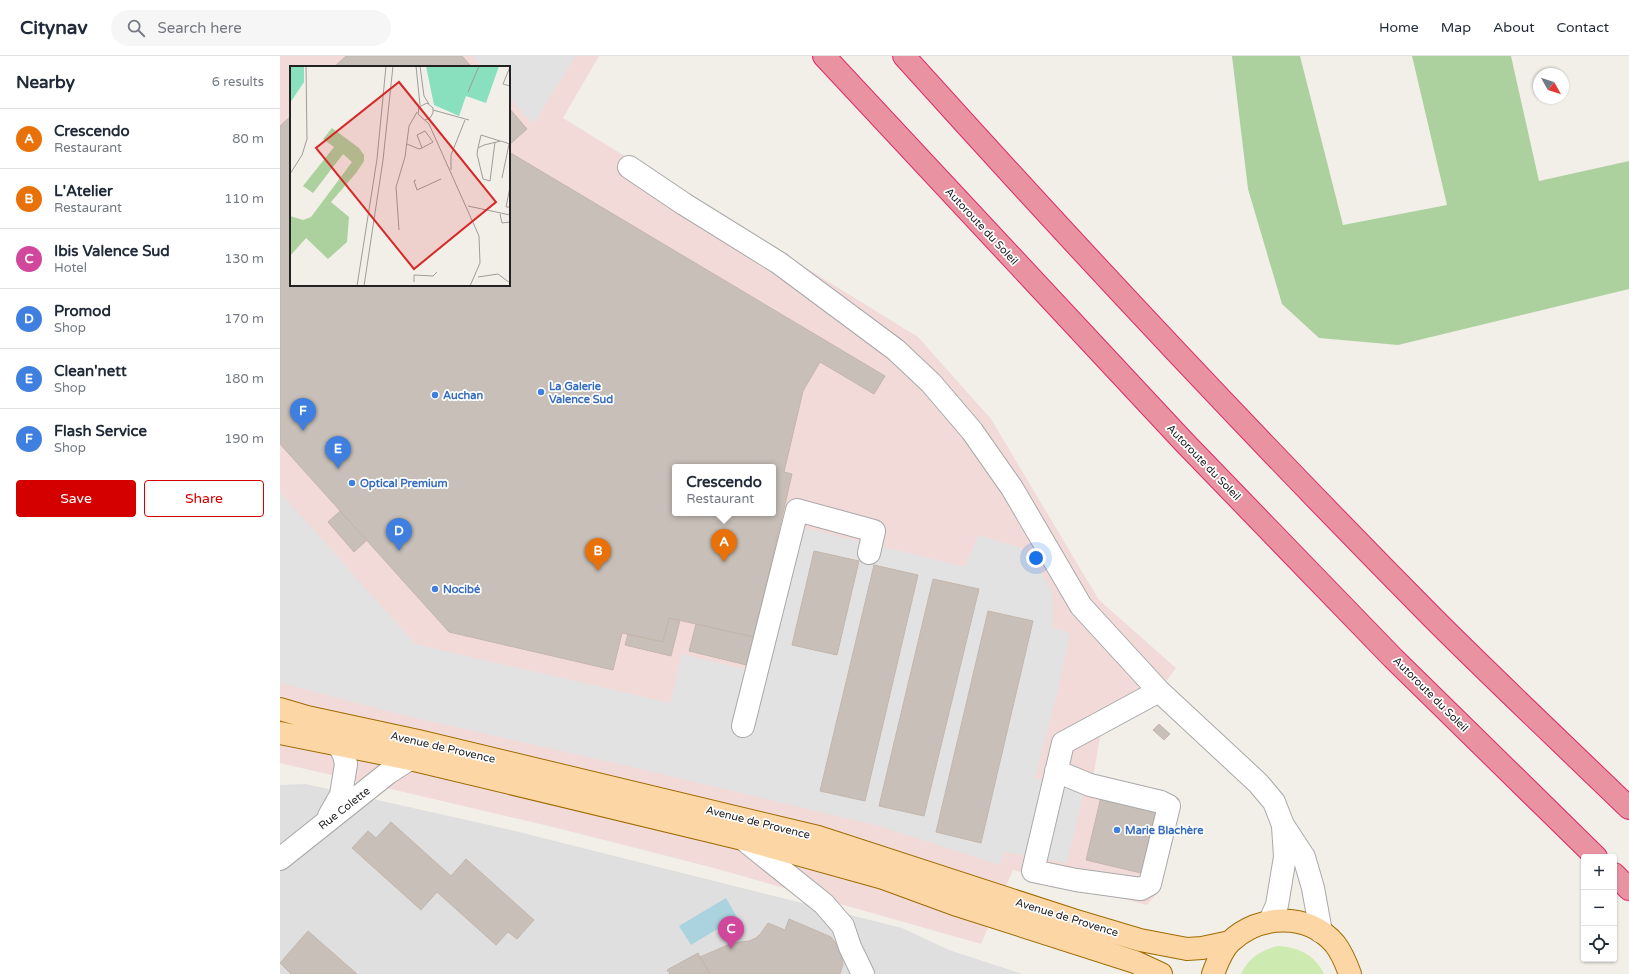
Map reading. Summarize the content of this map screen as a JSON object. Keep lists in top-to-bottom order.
{
  "streets": {
    "highway": ["Autoroute du Soleil"],
    "main road": ["Avenue de Provence"],
    "street": ["Rue Colette"]
  },
  "crossings": [
    ["Avenue de Provence", "Rue Colette"]
  ],
  "places": [
    "La Galerie Valence Sud",
    "Auchan",
    "Optical Premium",
    "Nocibé",
    "Marie Blachère"
  ],
  "north": "bottom right",
  "page": {
    "header": "Citynav",
    "search": "Search here",
    "nav": [
      "Home",
      "Map",
      "About",
      "Contact"
    ],
    "heading": ["Nearby", "6 results"],
    "list": [
      {
        "mark": "A",
        "name": "Crescendo",
        "note": "Restaurant",
        "value": "80 m"
      },
      {
        "mark": "B",
        "name": "L'Atelier",
        "note": "Restaurant",
        "value": "110 m"
      },
      {
        "mark": "C",
        "name": "Ibis Valence Sud",
        "note": "Hotel",
        "value": "130 m"
      },
      {
        "mark": "D",
        "name": "Promod",
        "note": "Shop",
        "value": "170 m"
      },
      {
        "mark": "E",
        "name": "Clean'nett",
        "note": "Shop",
        "value": "180 m"
      },
      {
        "mark": "F",
        "name": "Flash Service",
        "note": "Shop",
        "value": "190 m"
      }
    ],
    "pins": [
      "F",
      "E",
      "D",
      "A",
      "B",
      "C"
    ],
    "popup": ["Crescendo", "Restaurant"],
    "buttons": ["Save", "Share"],
    "map_buttons": ["+", "−"]
  }
}
